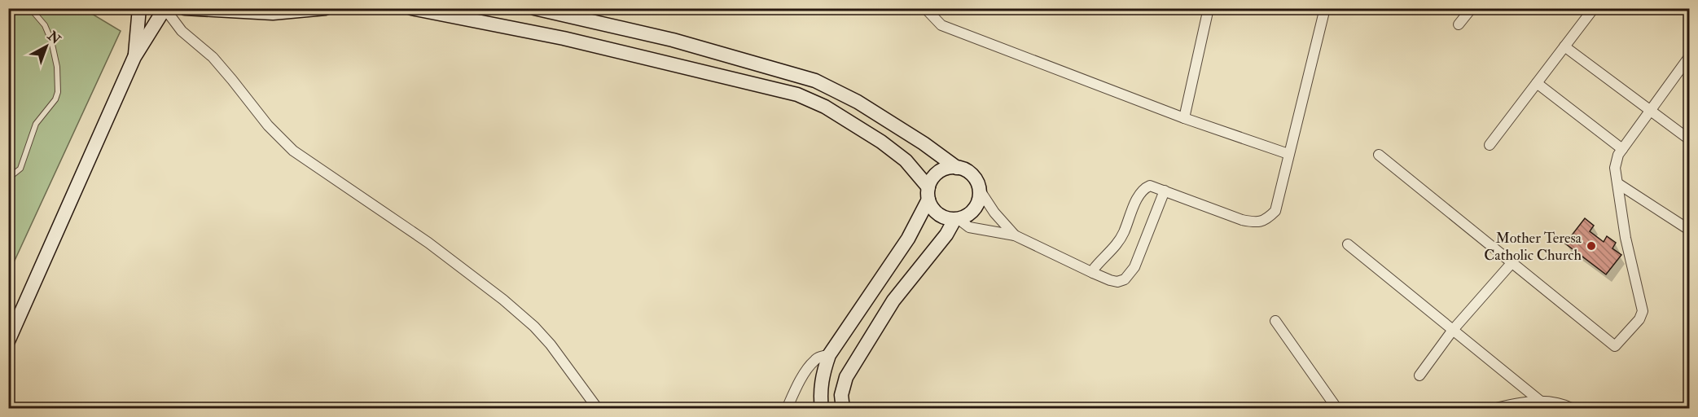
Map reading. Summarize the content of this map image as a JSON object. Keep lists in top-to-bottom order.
{
  "places": ["Mother Teresa Catholic Church"],
  "north": "top right"
}
